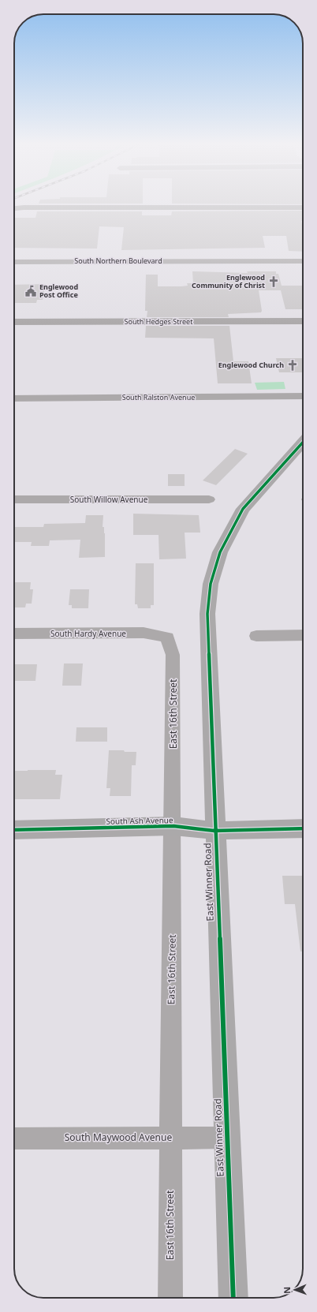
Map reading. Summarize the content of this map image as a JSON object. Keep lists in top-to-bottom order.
{
  "streets": {
    "street": [
      "South Northern Boulevard",
      "South Hedges Street",
      "South Ralston Avenue",
      "South Willow Avenue",
      "South Hardy Avenue",
      "East 16th Street",
      "South Ash Avenue",
      "East Winner Road",
      "South Maywood Avenue"
    ]
  },
  "crossings": [
    ["South Hardy Avenue", "East 16th Street"],
    ["East 16th Street", "South Ash Avenue"],
    ["East 16th Street", "South Maywood Avenue"],
    ["South Ash Avenue", "East Winner Road"],
    ["East Winner Road", "South Maywood Avenue"]
  ],
  "places": {
    "church": ["Englewood Community of Christ", "Englewood Church"],
    "public building": ["Englewood Post Office"]
  },
  "north": "left"
}
